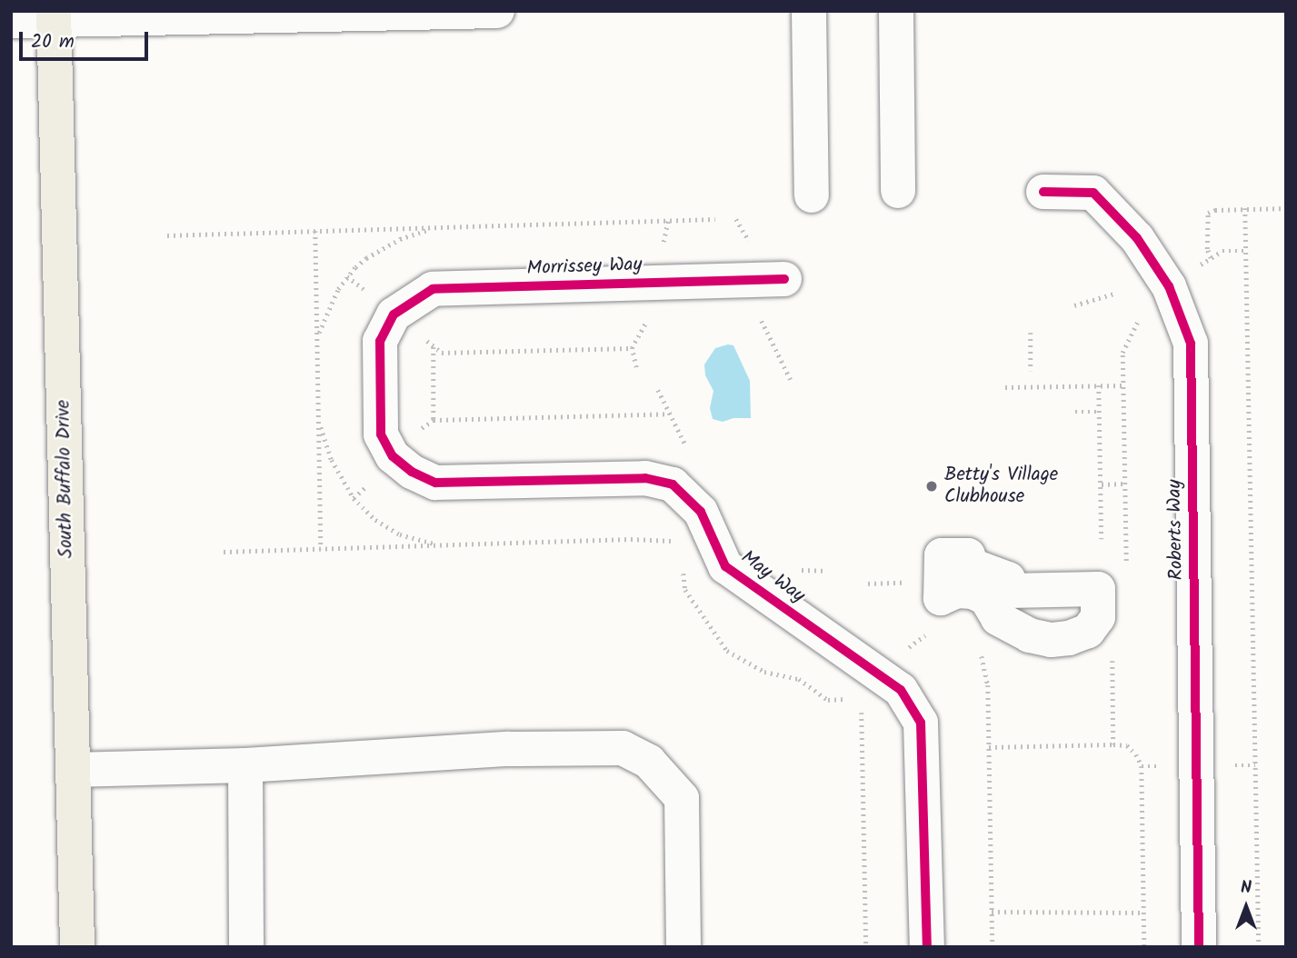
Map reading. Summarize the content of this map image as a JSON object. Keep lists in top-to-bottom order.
{
  "streets": {
    "main road": ["South Buffalo Drive"],
    "street": ["Morrissey Way", "Roberts Way", "May Way"]
  },
  "crossings": [
    ["Morrissey Way", "May Way"]
  ],
  "places": ["Betty's Village Clubhouse"],
  "scale_bar": "20 m",
  "north": "top"
}
